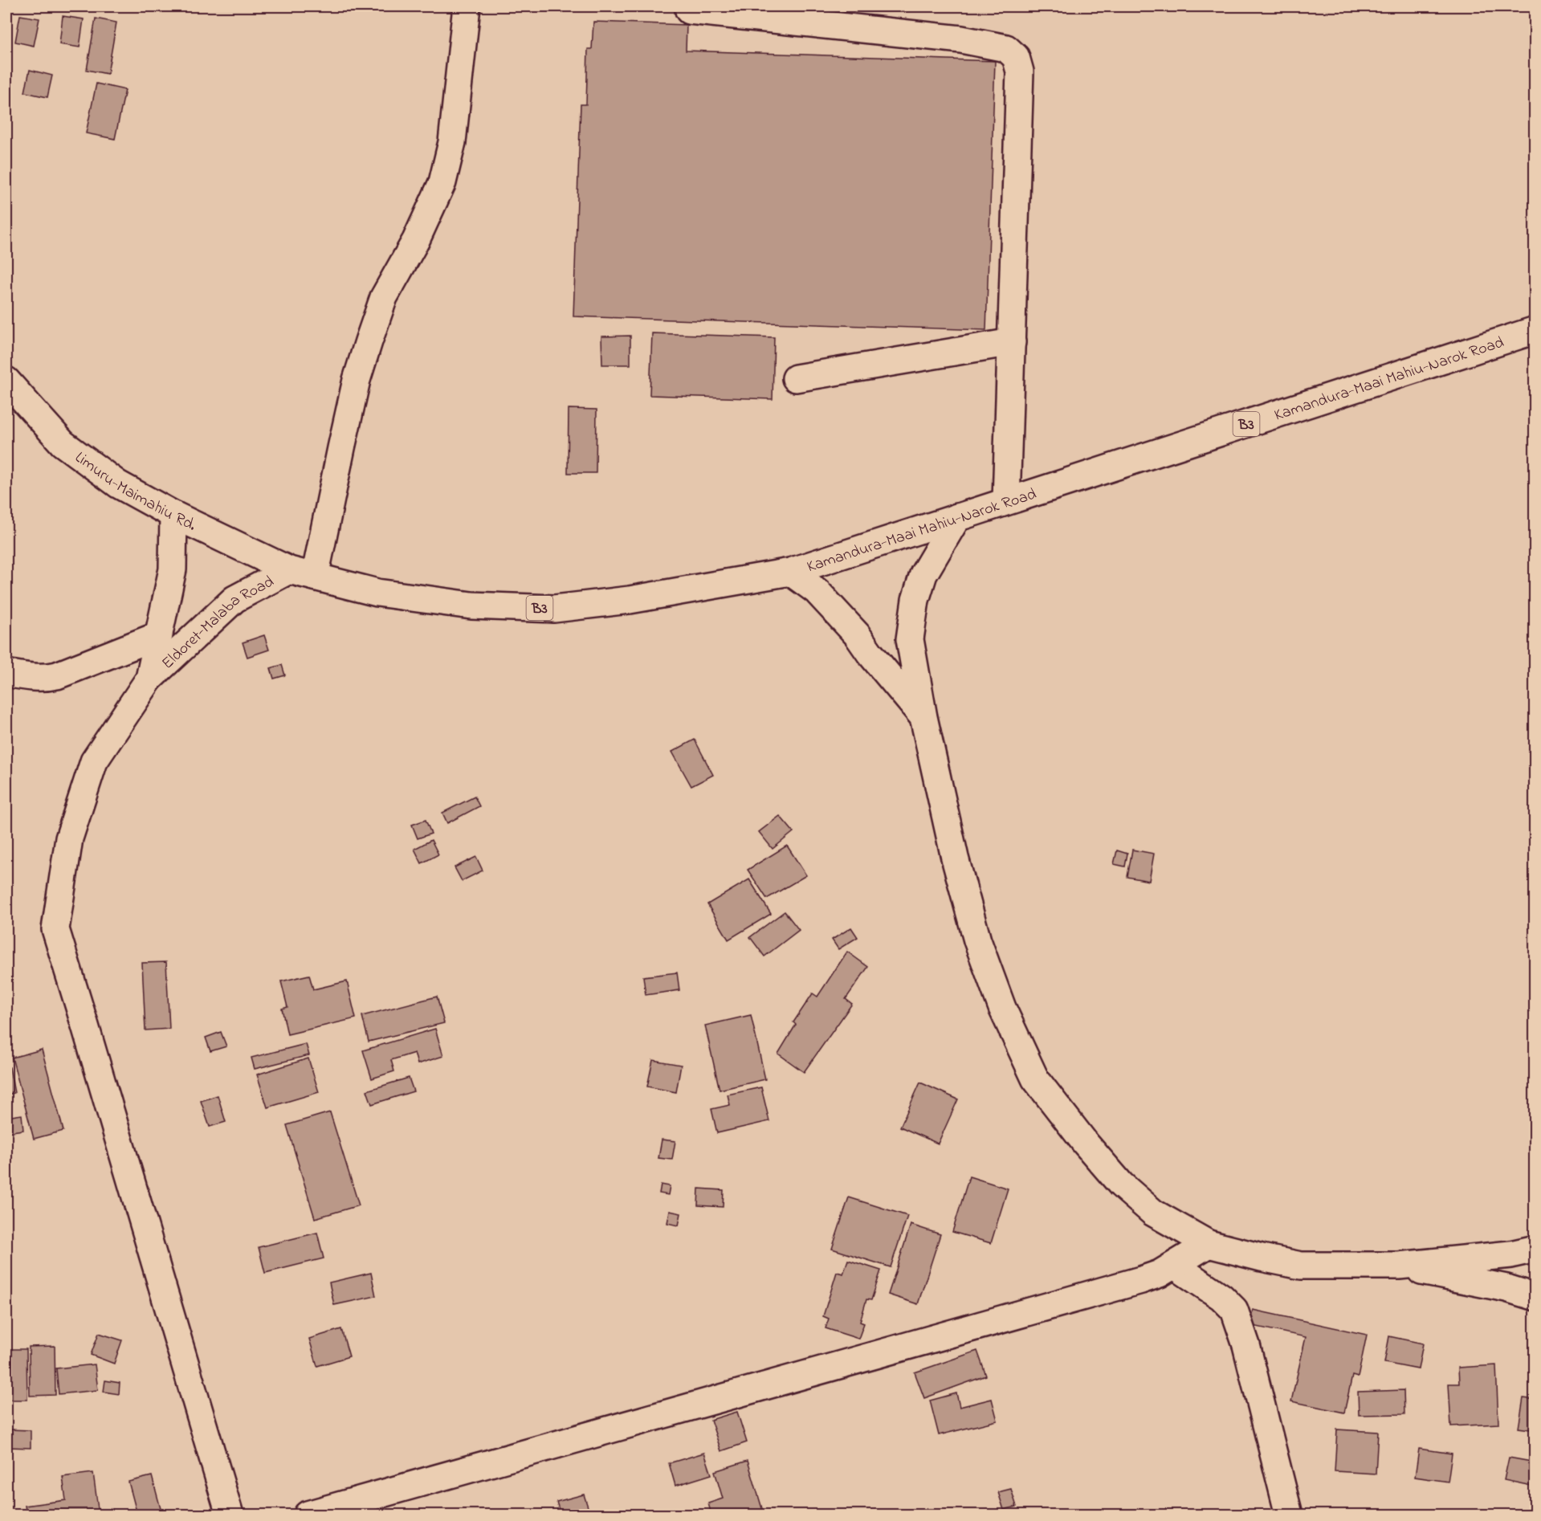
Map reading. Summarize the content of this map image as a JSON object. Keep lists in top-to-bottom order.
{
  "streets": {
    "main road": [
      "Kamandura-Maai Mahiu-Narok Road",
      "B3",
      "Limuru-Maimahiu Rd.",
      "Eldoret-Malaba Road"
    ]
  },
  "crossings": [
    ["Kamandura-Maai Mahiu-Narok Road", "Limuru-Maimahiu Rd."],
    ["Kamandura-Maai Mahiu-Narok Road", "Eldoret-Malaba Road"],
    ["Limuru-Maimahiu Rd.", "Eldoret-Malaba Road"]
  ]
}
